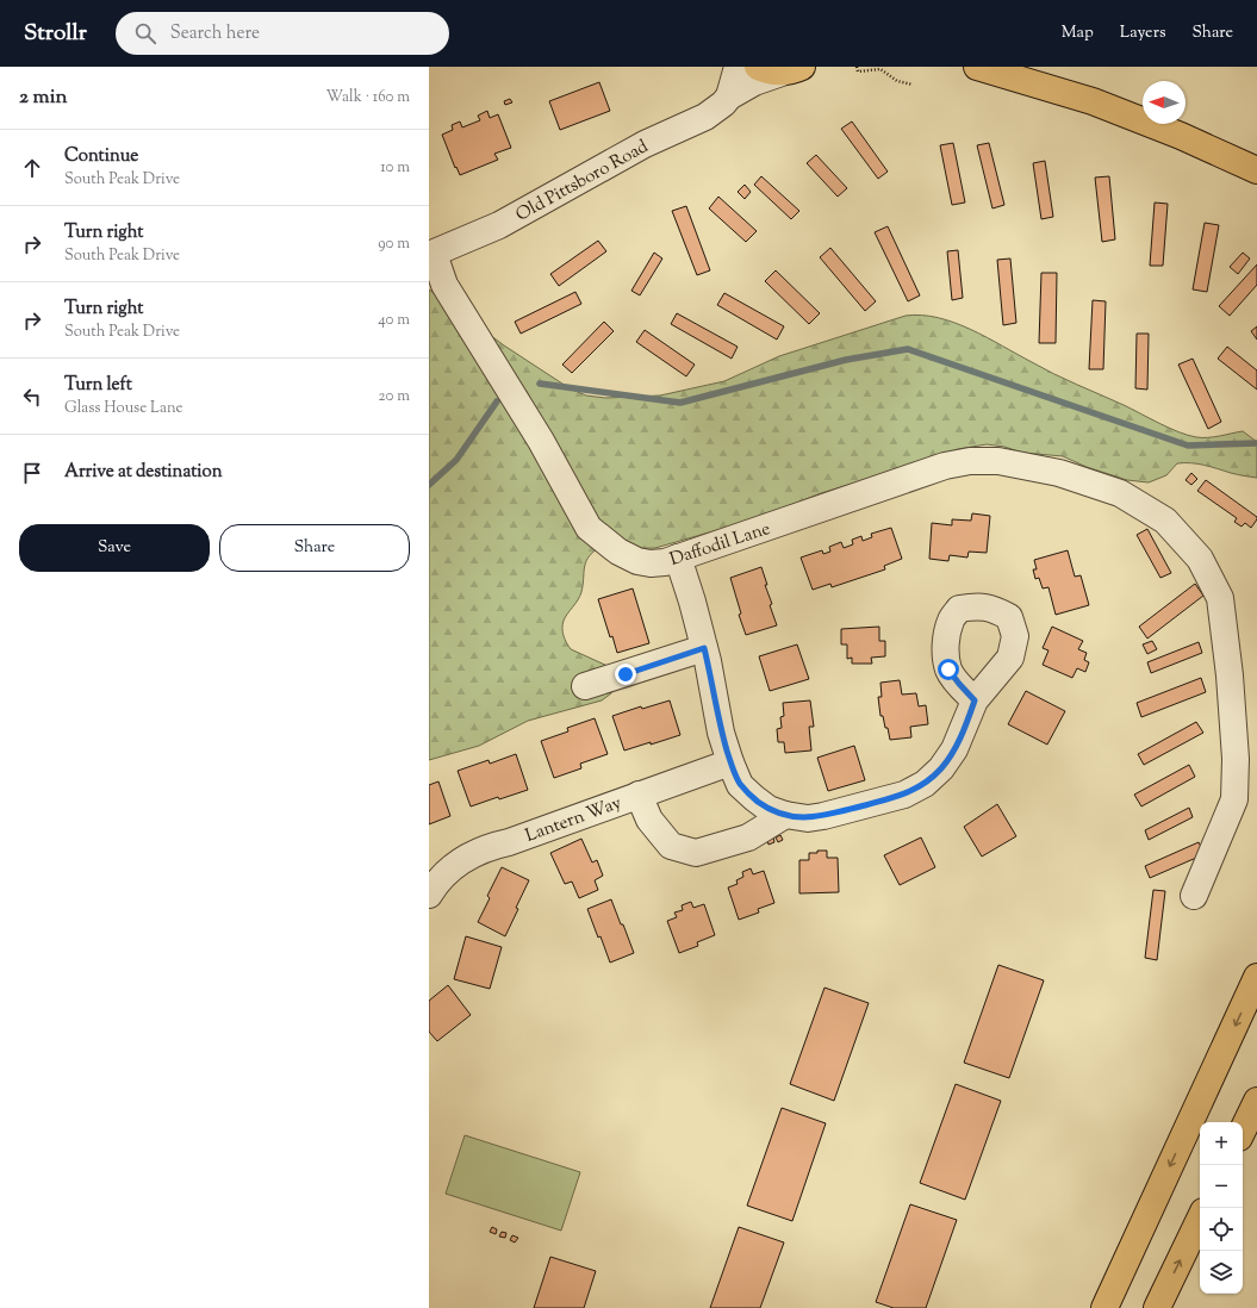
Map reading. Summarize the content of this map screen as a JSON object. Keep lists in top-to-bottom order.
{
  "streets": {
    "street": ["Old Pittsboro Road", "Daffodil Lane", "Lantern Way"]
  },
  "crossings": [
    ["Old Pittsboro Road", "Daffodil Lane"]
  ],
  "north": "left",
  "page": {
    "header": "Strollr",
    "search": "Search here",
    "nav": ["Map", "Layers", "Share"],
    "heading": ["2 min", "Walk · 160 m"],
    "list": [
      ["Continue", "South Peak Drive", "10 m"],
      ["Turn right", "South Peak Drive", "90 m"],
      ["Turn right", "South Peak Drive", "40 m"],
      ["Turn left", "Glass House Lane", "20 m"],
      "Arrive at destination"
    ],
    "buttons": ["Save", "Share"],
    "map_buttons": ["+", "−"]
  }
}
